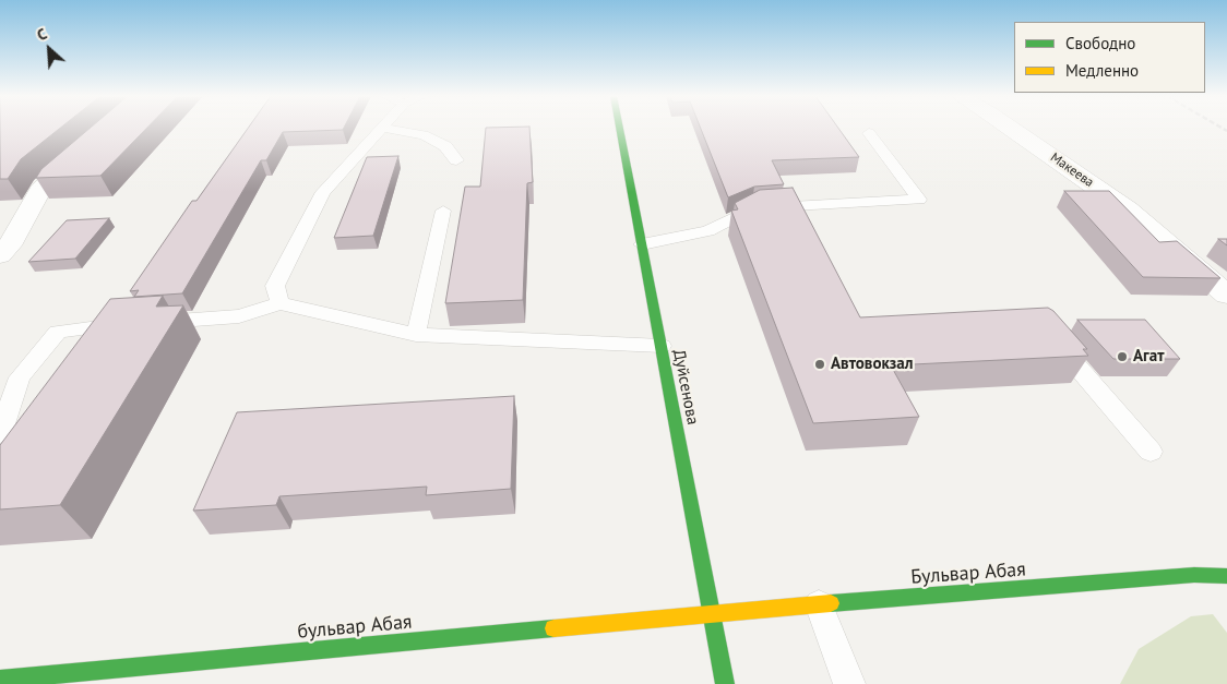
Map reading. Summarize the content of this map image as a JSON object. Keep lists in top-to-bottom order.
{
  "streets": {
    "street": [
      "Макеева",
      "Дуйсенова",
      "Бульвар Абая",
      "бульвар Абая"
    ]
  },
  "crossings": [
    ["Дуйсенова", "Бульвар Абая"],
    ["Дуйсенова", "бульвар Абая"],
    ["Бульвар Абая", "бульвар Абая"]
  ],
  "places": ["Агат", "Автовокзал"],
  "legend": ["Свободно", "Медленно"],
  "north": "top left"
}
